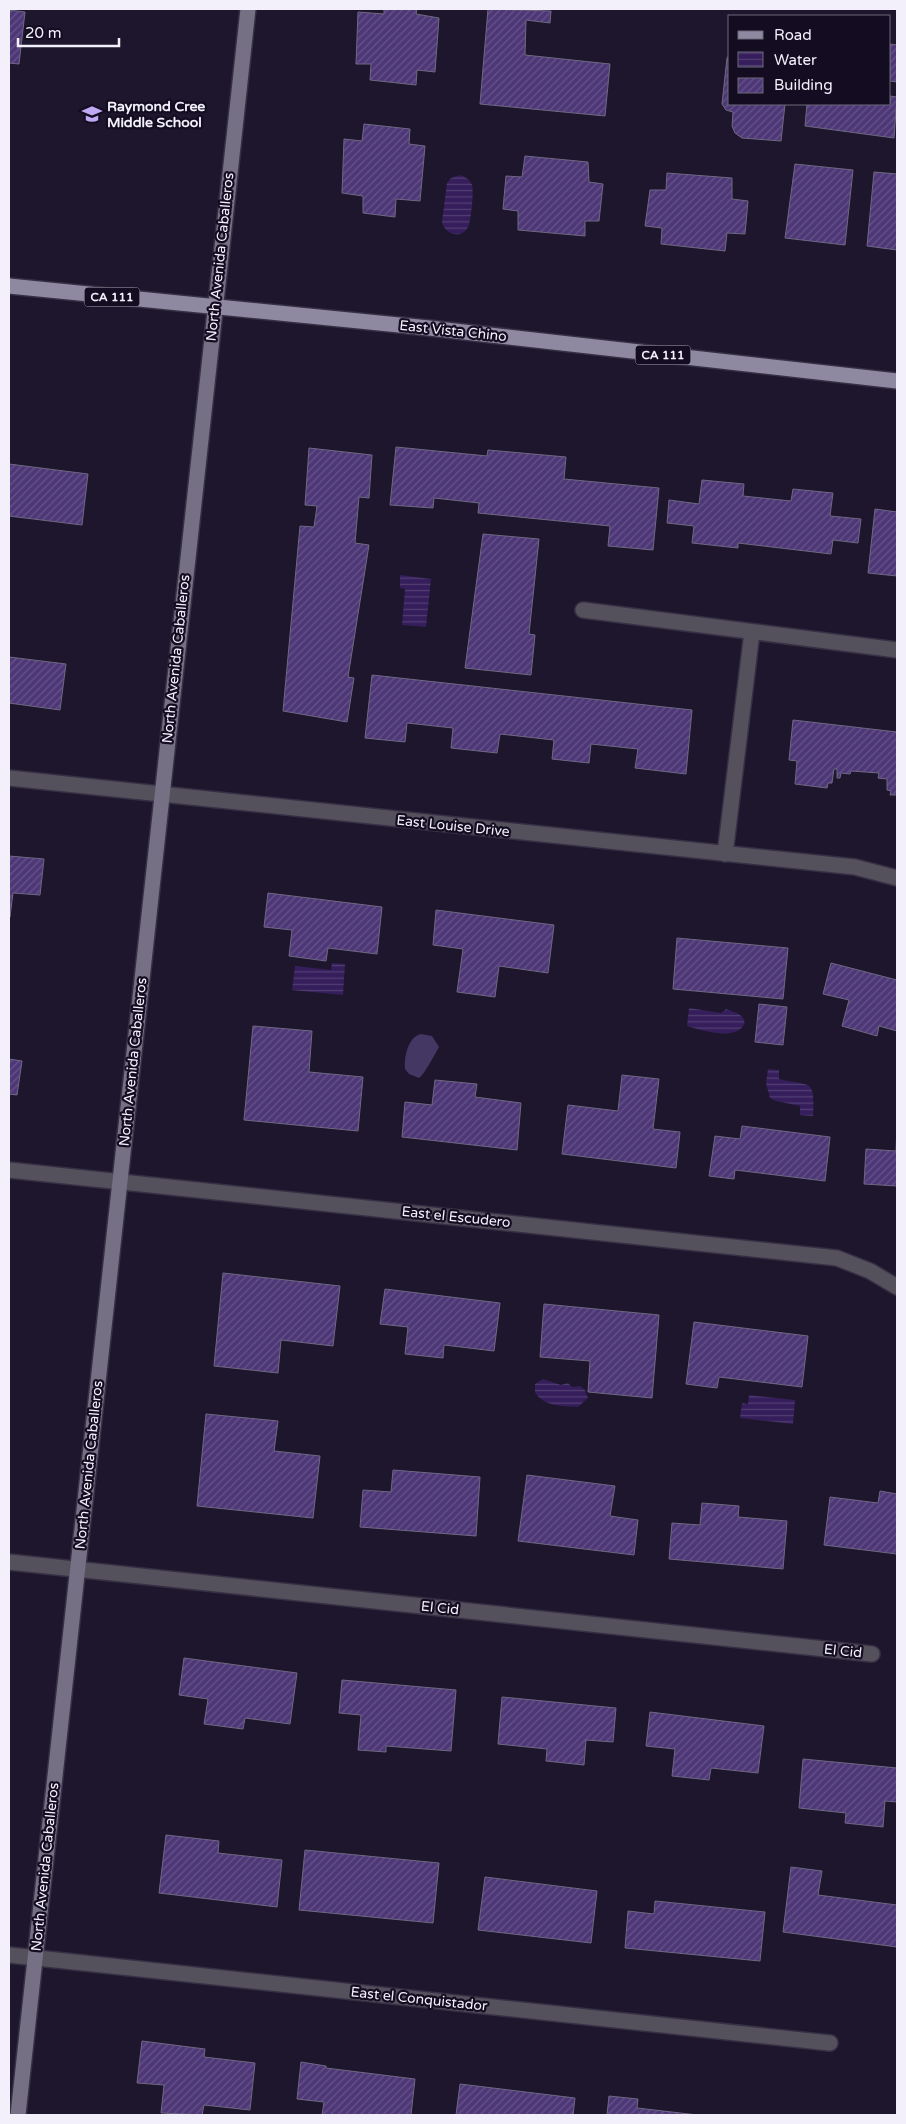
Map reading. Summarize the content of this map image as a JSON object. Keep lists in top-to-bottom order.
{
  "streets": {
    "main road": ["CA 111", "East Vista Chino"],
    "street": [
      "North Avenida Caballeros",
      "East Louise Drive",
      "East el Escudero",
      "El Cid",
      "East el Conquistador"
    ]
  },
  "crossings": [
    ["North Avenida Caballeros", "East Vista Chino"],
    ["North Avenida Caballeros", "East Louise Drive"],
    ["North Avenida Caballeros", "East el Escudero"],
    ["North Avenida Caballeros", "El Cid"],
    ["North Avenida Caballeros", "East el Conquistador"]
  ],
  "places": {
    "school or university": ["Raymond Cree Middle School"]
  },
  "legend": ["Road", "Water", "Building"],
  "scale_bar": "20 m"
}
